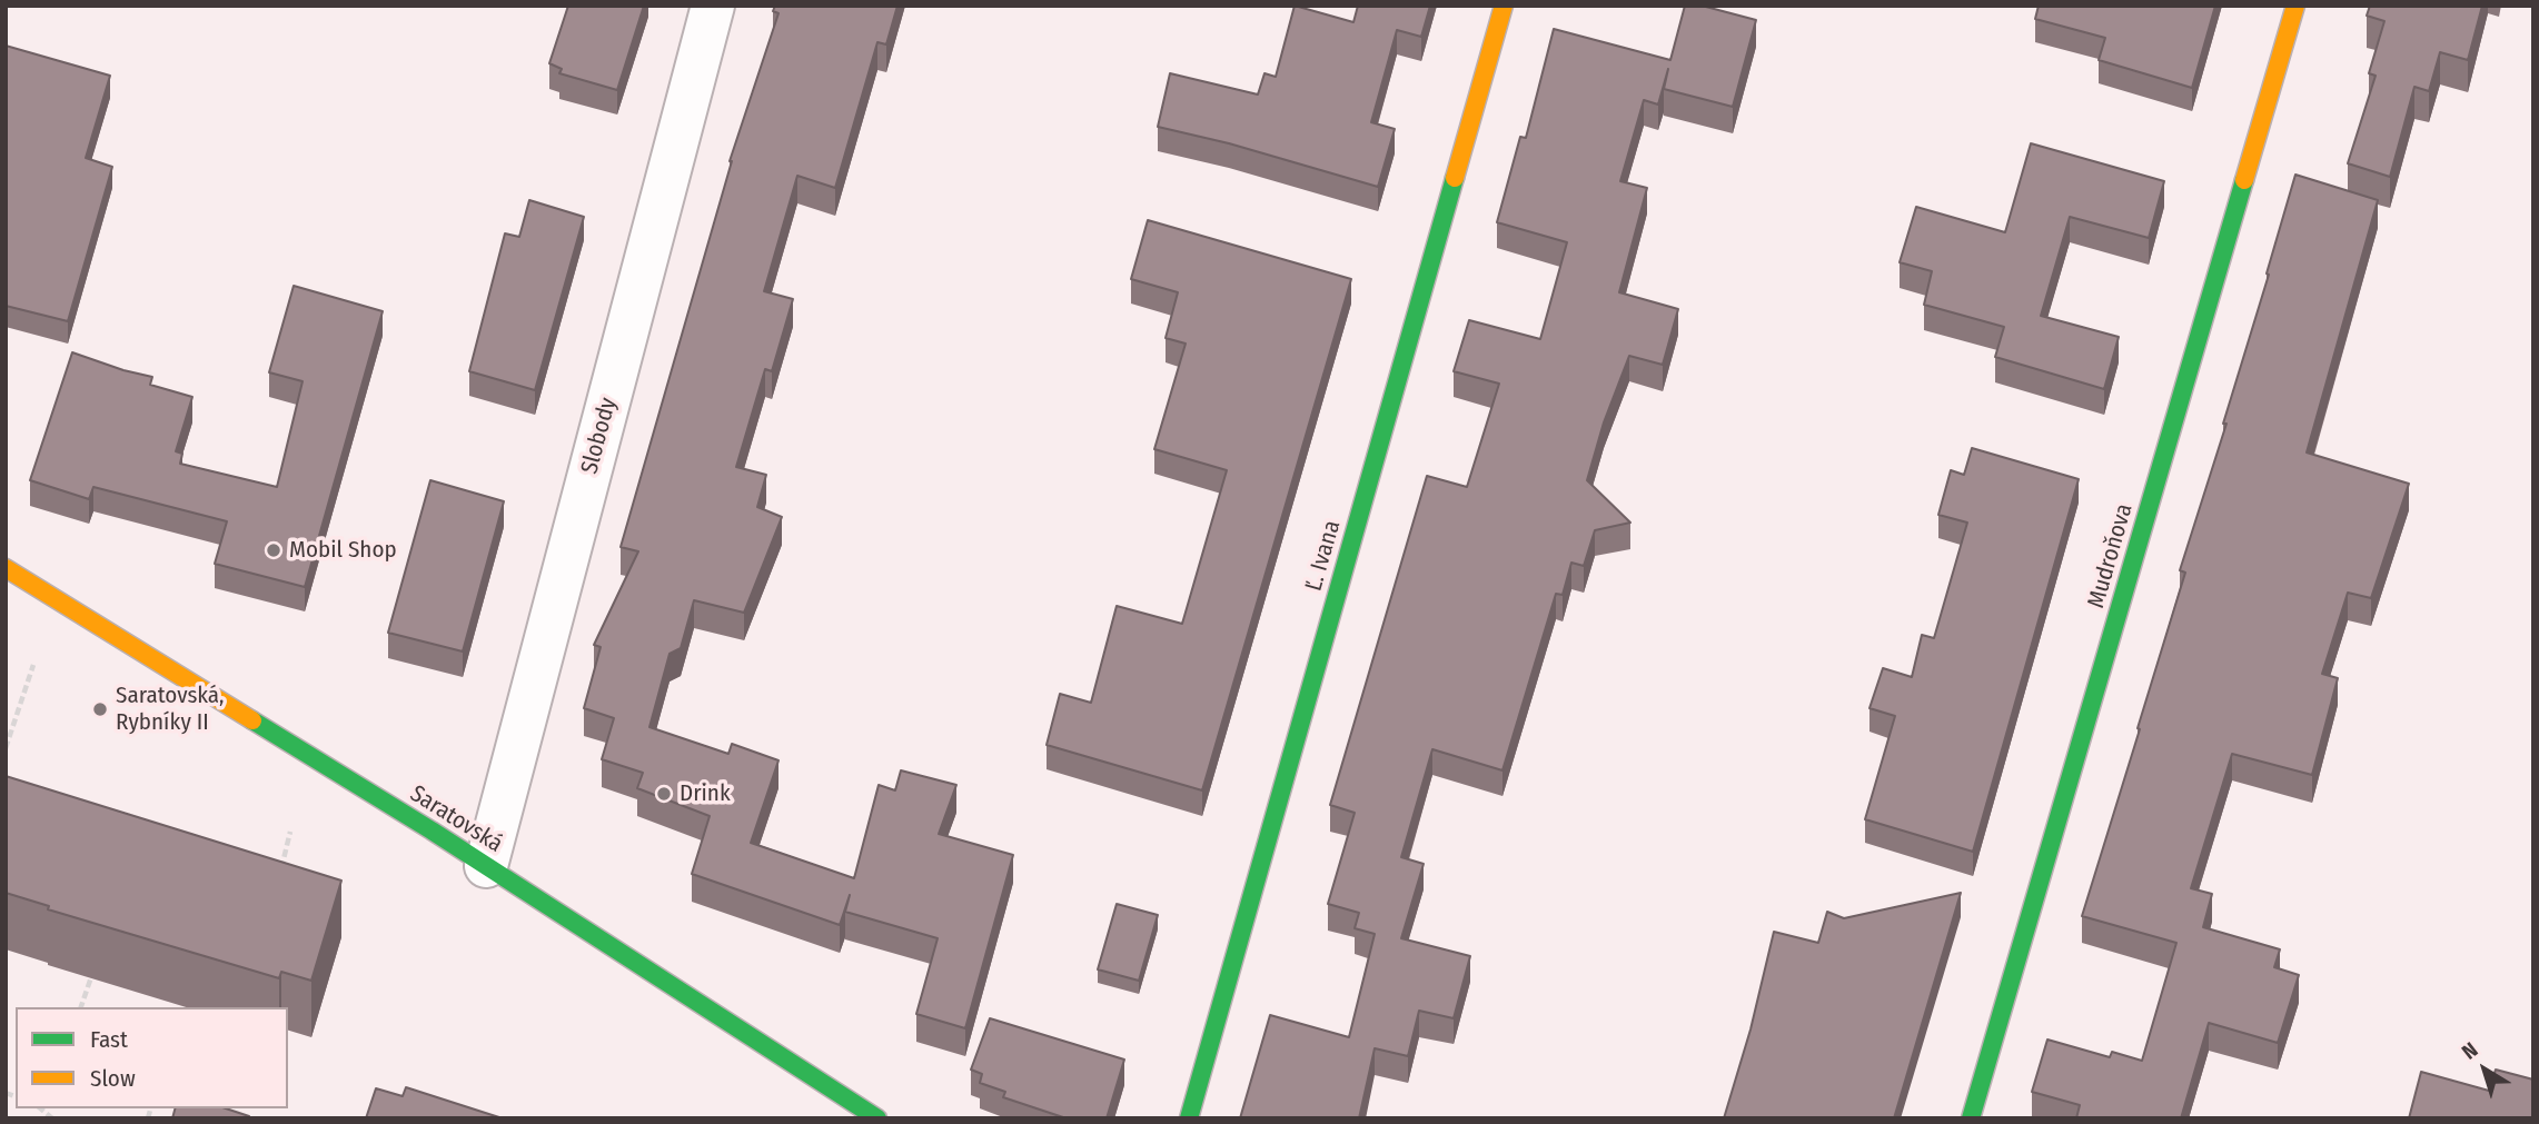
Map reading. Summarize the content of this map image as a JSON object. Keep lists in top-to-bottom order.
{
  "streets": {
    "street": [
      "Slobody",
      "Ľ. Ivana",
      "Mudroňova",
      "Saratovská"
    ]
  },
  "crossings": [
    ["Slobody", "Saratovská"]
  ],
  "places": ["Mobil Shop", "Saratovská, Rybníky II", "Drink"],
  "legend": ["Fast", "Slow"],
  "north": "top left"
}
